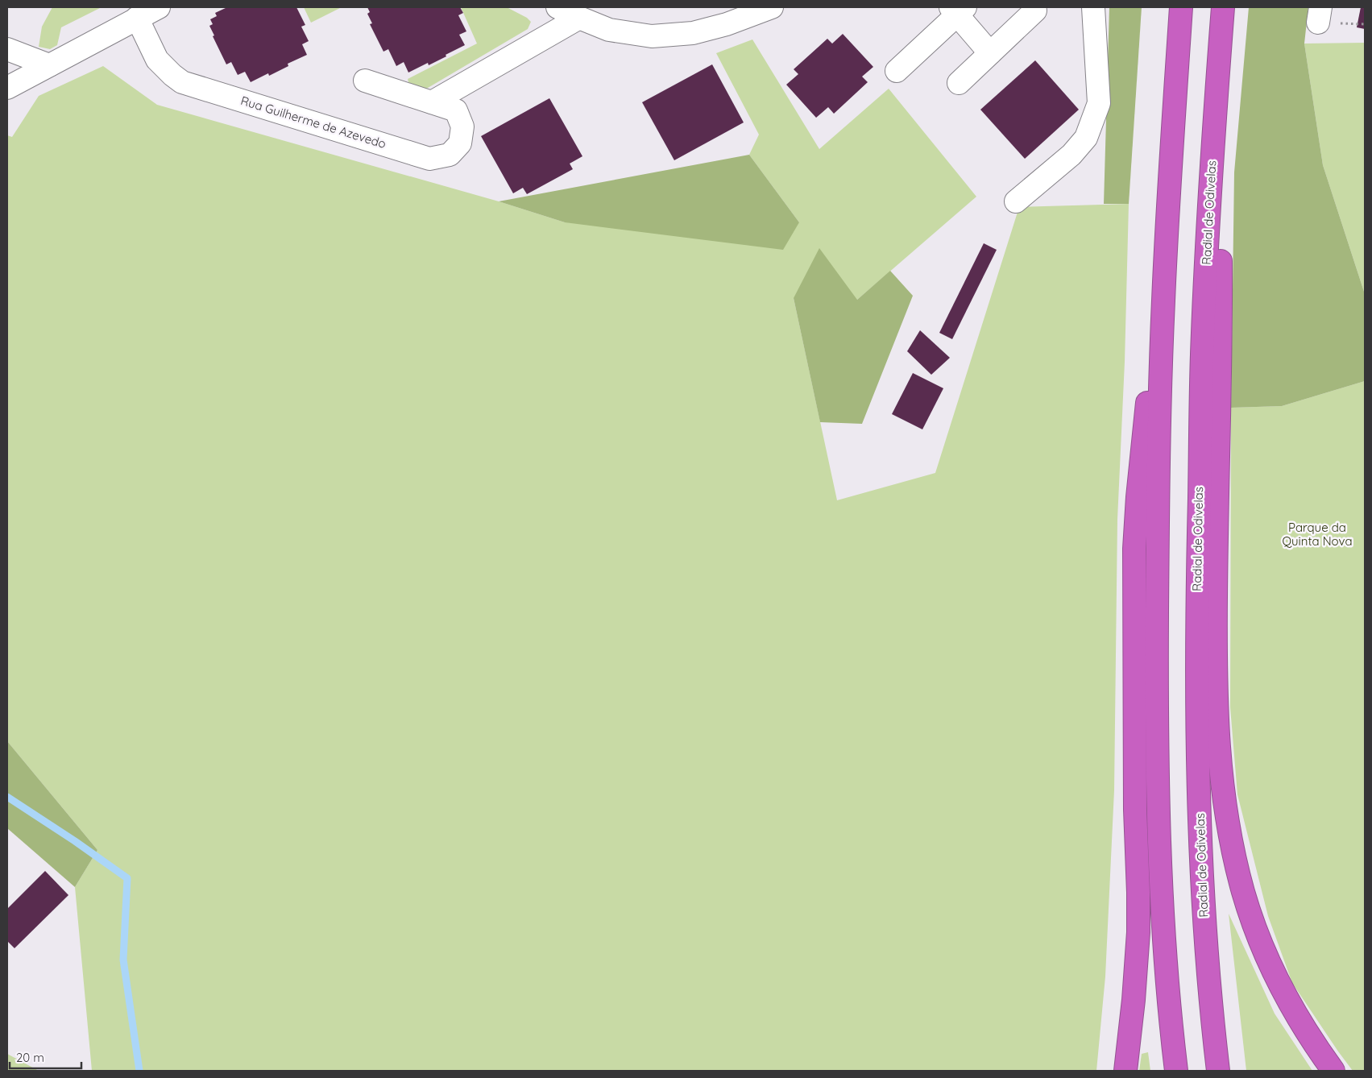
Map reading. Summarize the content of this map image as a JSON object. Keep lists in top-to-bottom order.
{
  "streets": {
    "highway": ["Radial de Odivelas"],
    "street": ["Rua Guilherme de Azevedo"]
  },
  "parks": ["Parque da Quinta Nova"],
  "scale_bar": "20 m"
}
